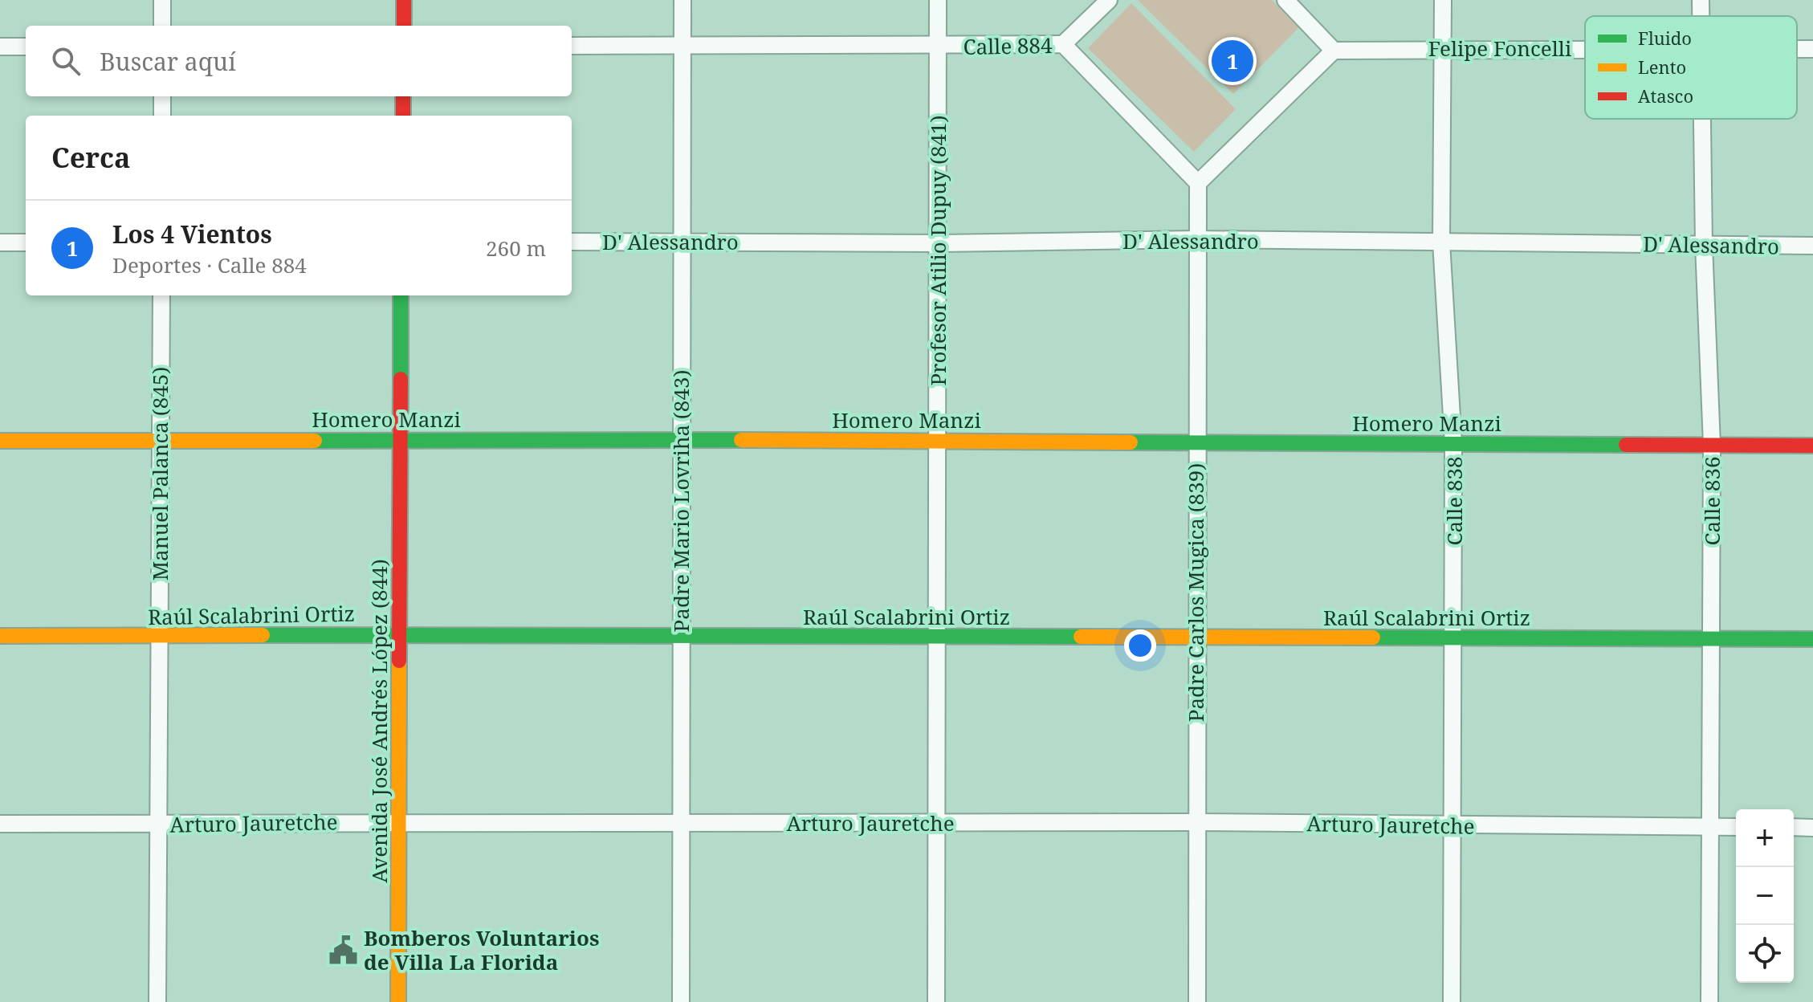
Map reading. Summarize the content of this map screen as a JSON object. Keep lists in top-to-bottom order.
{
  "streets": {
    "street": [
      "Calle 884",
      "Felipe Foncelli",
      "D' Alessandro",
      "Profesor Atilio Dupuy (841)",
      "Homero Manzi",
      "Manuel Palanca (845)",
      "Padre Mario Lovriha (843)",
      "Calle 838",
      "Calle 836",
      "Padre Carlos Mugica (839)",
      "Raúl Scalabrini Ortiz",
      "Avenida José Andrés López (844)",
      "Arturo Jauretche"
    ]
  },
  "crossings": [
    ["Calle 884", "Profesor Atilio Dupuy (841)"],
    ["Calle 884", "Padre Mario Lovriha (843)"],
    ["Calle 884", "Padre Carlos Mugica (839)"],
    ["Felipe Foncelli", "Calle 838"],
    ["D' Alessandro", "Profesor Atilio Dupuy (841)"],
    ["D' Alessandro", "Padre Mario Lovriha (843)"],
    ["D' Alessandro", "Calle 838"],
    ["D' Alessandro", "Calle 836"],
    ["D' Alessandro", "Padre Carlos Mugica (839)"],
    ["Profesor Atilio Dupuy (841)", "Homero Manzi"],
    ["Profesor Atilio Dupuy (841)", "Raúl Scalabrini Ortiz"],
    ["Profesor Atilio Dupuy (841)", "Arturo Jauretche"],
    ["Homero Manzi", "Manuel Palanca (845)"],
    ["Homero Manzi", "Padre Mario Lovriha (843)"],
    ["Homero Manzi", "Calle 838"],
    ["Homero Manzi", "Calle 836"],
    ["Homero Manzi", "Padre Carlos Mugica (839)"],
    ["Homero Manzi", "Avenida José Andrés López (844)"],
    ["Manuel Palanca (845)", "Raúl Scalabrini Ortiz"],
    ["Manuel Palanca (845)", "Arturo Jauretche"],
    ["Padre Mario Lovriha (843)", "Raúl Scalabrini Ortiz"],
    ["Padre Mario Lovriha (843)", "Arturo Jauretche"],
    ["Calle 838", "Raúl Scalabrini Ortiz"],
    ["Calle 838", "Arturo Jauretche"],
    ["Calle 836", "Raúl Scalabrini Ortiz"],
    ["Calle 836", "Arturo Jauretche"],
    ["Padre Carlos Mugica (839)", "Raúl Scalabrini Ortiz"],
    ["Padre Carlos Mugica (839)", "Arturo Jauretche"],
    ["Raúl Scalabrini Ortiz", "Avenida José Andrés López (844)"],
    ["Avenida José Andrés López (844)", "Arturo Jauretche"]
  ],
  "places": {
    "public building": ["Bomberos Voluntarios de Villa La Florida"]
  },
  "legend": ["Fluido", "Lento", "Atasco"],
  "page": {
    "search": "Buscar aquí",
    "pins": "1",
    "heading": "Cerca",
    "list": [
      {
        "mark": "1",
        "name": "Los 4 Vientos",
        "note": "Deportes · Calle 884",
        "value": "260 m"
      }
    ],
    "map_buttons": ["+", "−"]
  }
}
